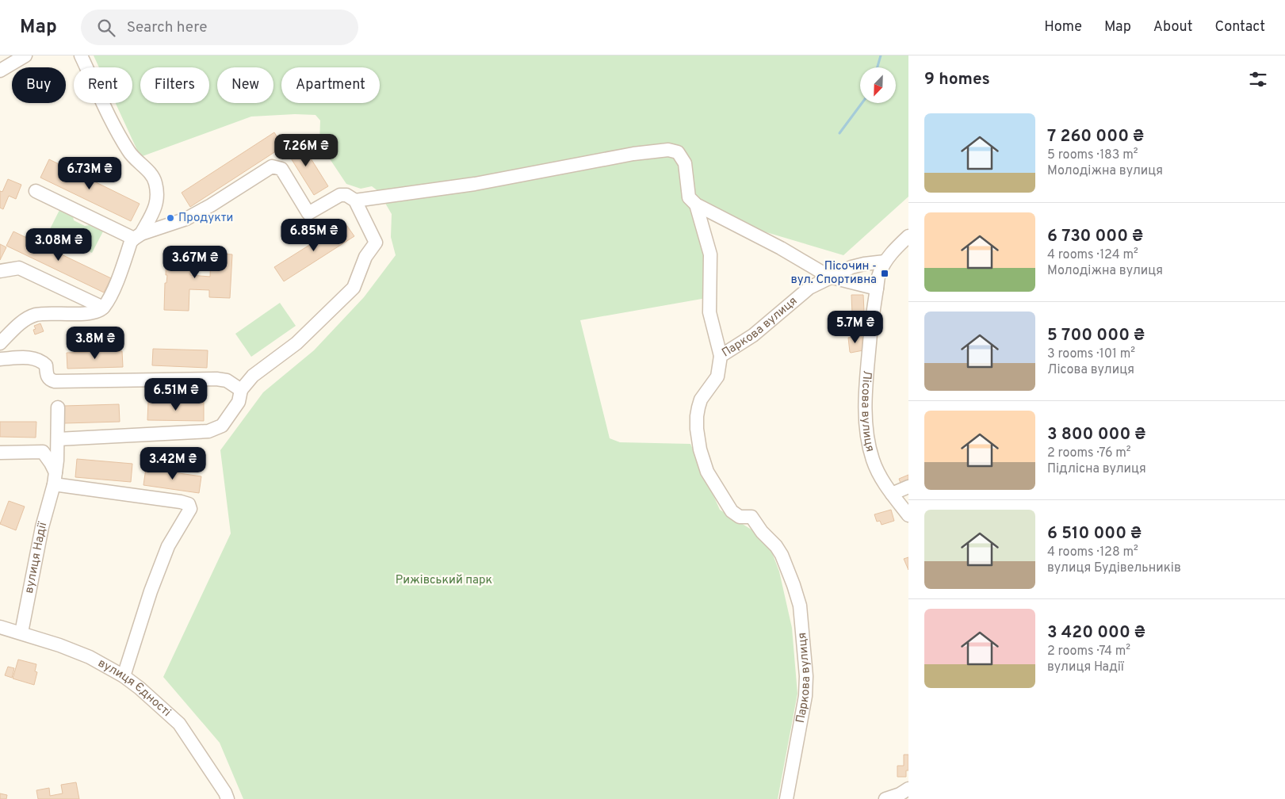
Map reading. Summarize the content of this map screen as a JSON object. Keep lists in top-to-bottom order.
{
  "streets": {
    "street": [
      "Паркова вулиця",
      "Лісова вулиця",
      "вулиця Надії",
      "вулиця Єдності"
    ]
  },
  "crossings": [
    ["Паркова вулиця", "Лісова вулиця"],
    ["вулиця Надії", "вулиця Єдності"]
  ],
  "parks": ["Рижівський парк"],
  "places": {
    "other": ["Продукти"],
    "transit": ["Пісочин - вул. Спортивна"]
  },
  "north": "bottom left",
  "page": {
    "header": "Map",
    "search": "Search here",
    "nav": [
      "Home",
      "Map",
      "About",
      "Contact"
    ],
    "heading": "9 homes",
    "chip": [
      "Buy",
      "Rent",
      "Filters",
      "New",
      "Apartment"
    ],
    "list": [
      {
        "name": "7 260 000 ₴",
        "note": "5 rooms · 183 m² · Молодіжна вулиця"
      },
      {
        "name": "6 730 000 ₴",
        "note": "4 rooms · 124 m² · Молодіжна вулиця"
      },
      {
        "name": "5 700 000 ₴",
        "note": "3 rooms · 101 m² · Лісова вулиця"
      },
      {
        "name": "3 800 000 ₴",
        "note": "2 rooms · 76 m² · Підлісна вулиця"
      },
      {
        "name": "6 510 000 ₴",
        "note": "4 rooms · 128 m² · вулиця Будівельників"
      },
      {
        "name": "3 420 000 ₴",
        "note": "2 rooms · 74 m² · вулиця Надії"
      }
    ],
    "price": [
      "7.26M ₴",
      "6.73M ₴",
      "6.85M ₴",
      "3.08M ₴",
      "3.67M ₴",
      "5.7M ₴",
      "3.8M ₴",
      "6.51M ₴",
      "3.42M ₴"
    ]
  }
}
